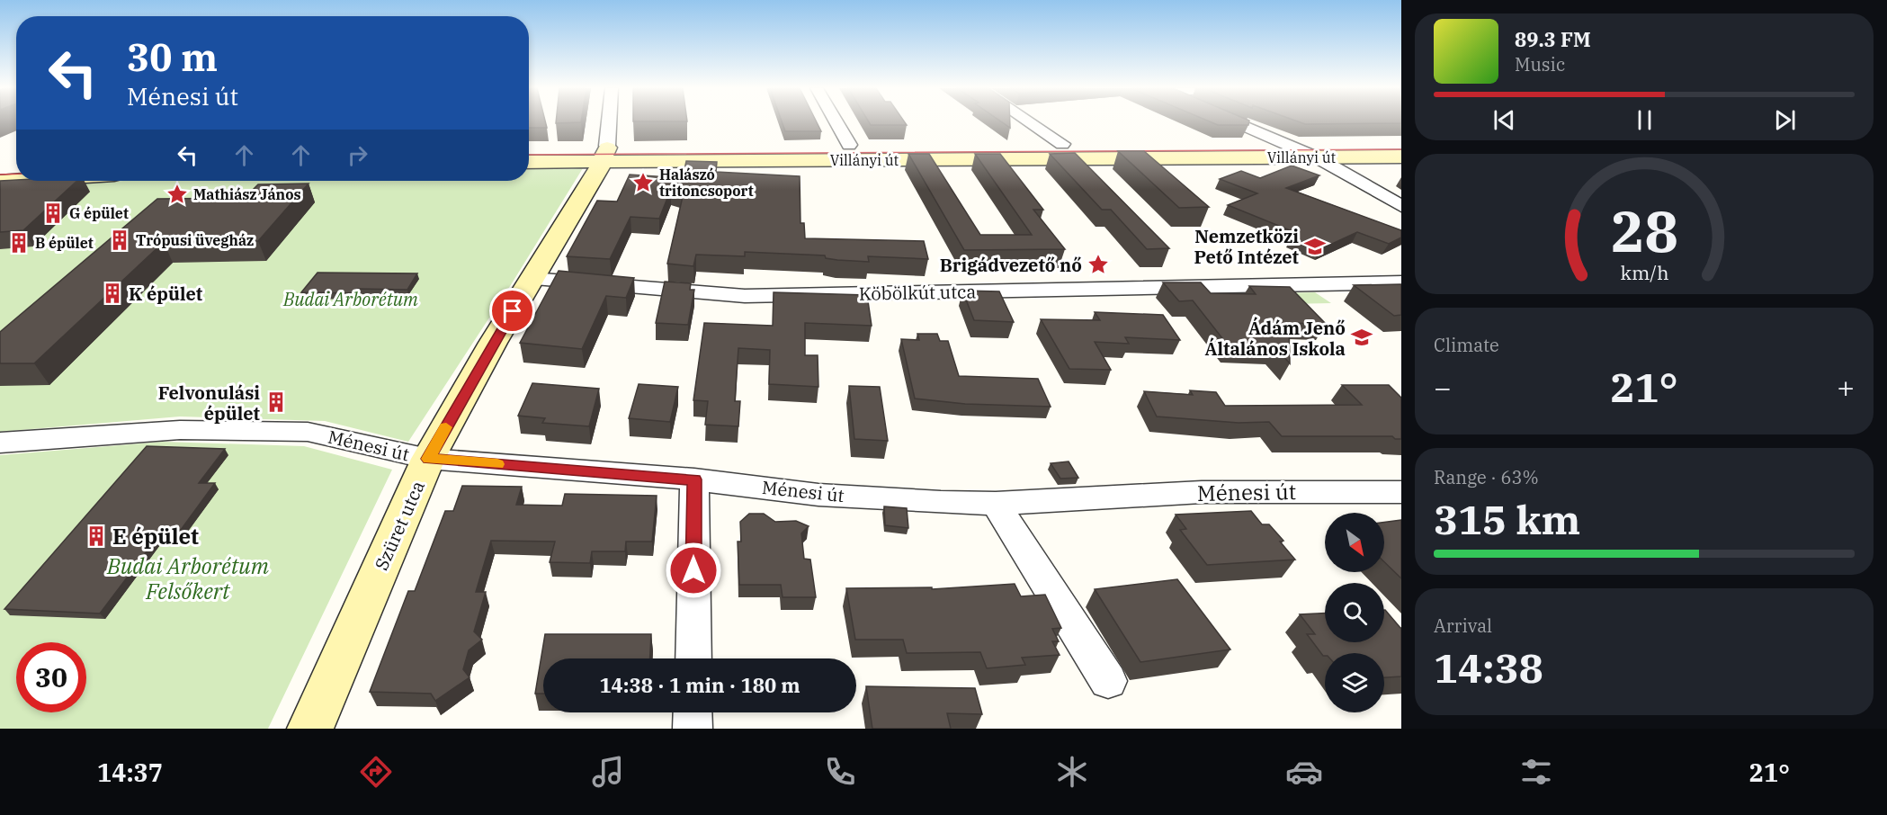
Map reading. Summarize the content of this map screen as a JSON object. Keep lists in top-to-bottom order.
{
  "streets": {
    "street": [
      "Villányi út",
      "Köbölkút utca",
      "Ménesi út",
      "Szüret utca"
    ]
  },
  "crossings": [
    ["Villányi út", "Szüret utca"],
    ["Köbölkút utca", "Szüret utca"],
    ["Ménesi út", "Szüret utca"]
  ],
  "parks": ["Budai Arborétum", "Budai Arborétum Felsőkert"],
  "places": {
    "place": ["Halászó tritoncsoport", "Mathiász János", "Brigádvezető nő"],
    "building": [
      "G épület",
      "Trópusi üvegház",
      "B épület",
      "K épület",
      "Felvonulási épület",
      "E épület"
    ],
    "school or university": ["Nemzetközi Pető Intézet", "Ádám Jenő Általános Iskola"]
  },
  "north": "bottom right",
  "page": {
    "turn": ["30 m", "Ménesi út"],
    "song": ["89.3 FM", "Music"],
    "tile": [
      "Climate",
      ["Range · 63%", "315 km"],
      ["Arrival", "14:38"]
    ],
    "heat": ["−", "21°", "+"],
    "limit": "30",
    "trip": "14:38 · 1 min · 180 m",
    "tabs": ["14:37", "21°"],
    "gauge": ["28", "km/h"]
  }
}
